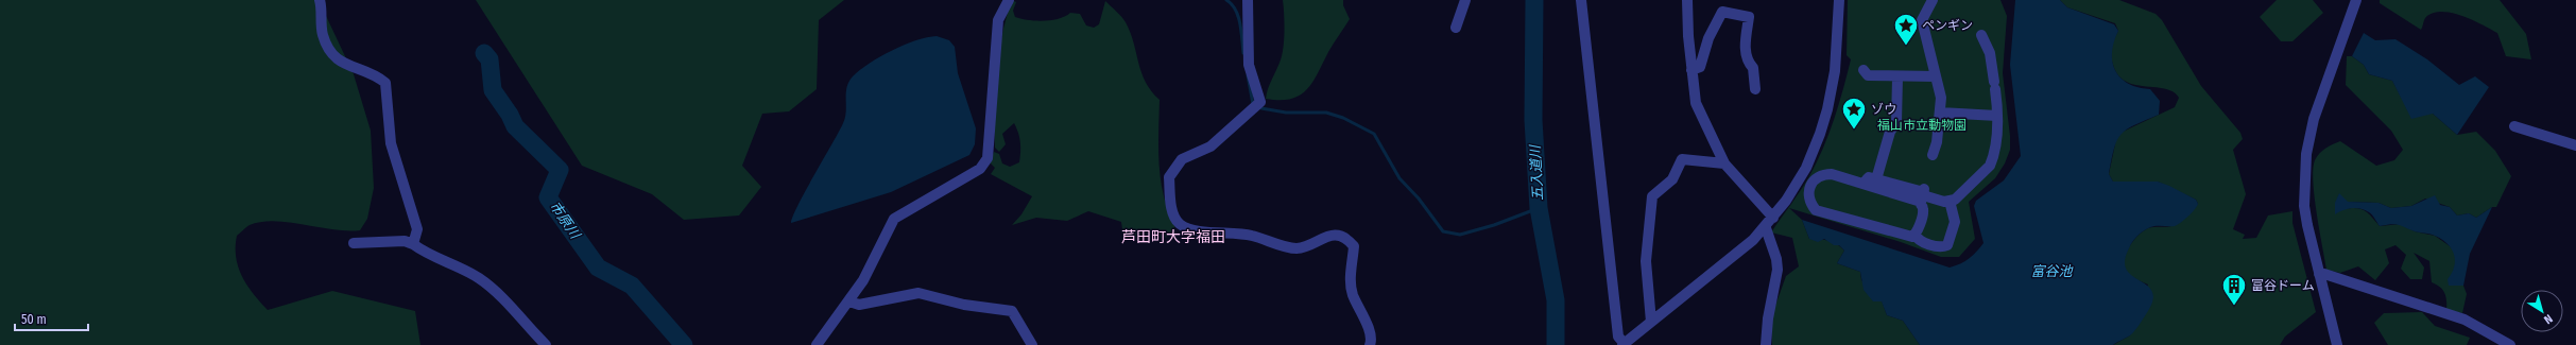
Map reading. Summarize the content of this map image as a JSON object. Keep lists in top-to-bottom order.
{
  "districts": ["芦田町大字福田"],
  "water": ["五入道川", "市原川", "富谷池"],
  "parks": ["福山市立動物園"],
  "places": {
    "place": ["ペンギン", "ゾウ"],
    "building": ["富谷ドーム"]
  },
  "scale_bar": "50 m",
  "north": "bottom right"
}
